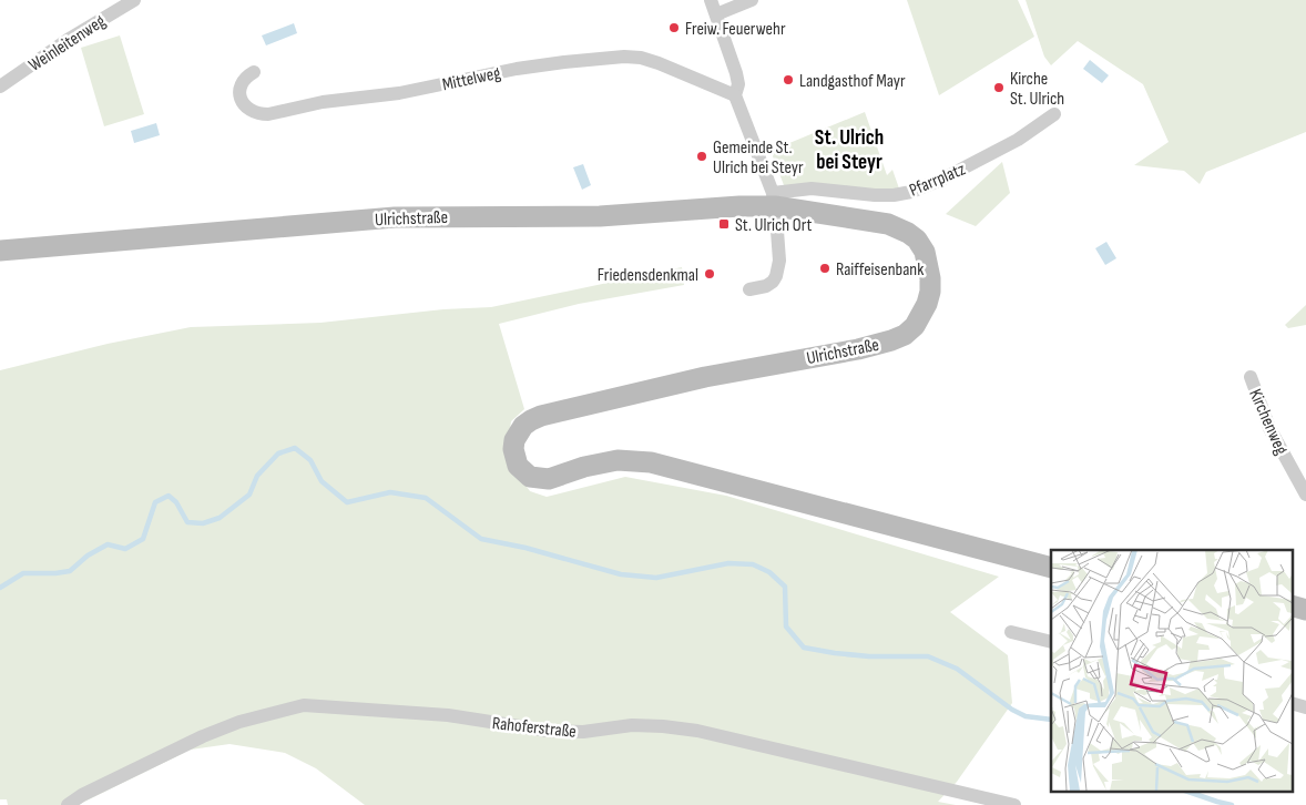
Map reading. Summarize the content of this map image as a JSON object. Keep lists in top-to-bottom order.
{
  "streets": {
    "street": [
      "Weinleitenweg",
      "Mittelweg",
      "Pfarrplatz",
      "Ulrichstraße",
      "Kirchenweg",
      "Rahoferstraße"
    ]
  },
  "crossings": [
    ["Pfarrplatz", "Ulrichstraße"]
  ],
  "districts": ["St. Ulrich bei Steyr"],
  "places": {
    "other": [
      "Freiw. Feuerwehr",
      "Landgasthof Mayr",
      "Kirche St. Ulrich",
      "Gemeinde St. Ulrich bei Steyr",
      "Raiffeisenbank",
      "Friedensdenkmal"
    ],
    "transit": ["St. Ulrich Ort"]
  }
}
